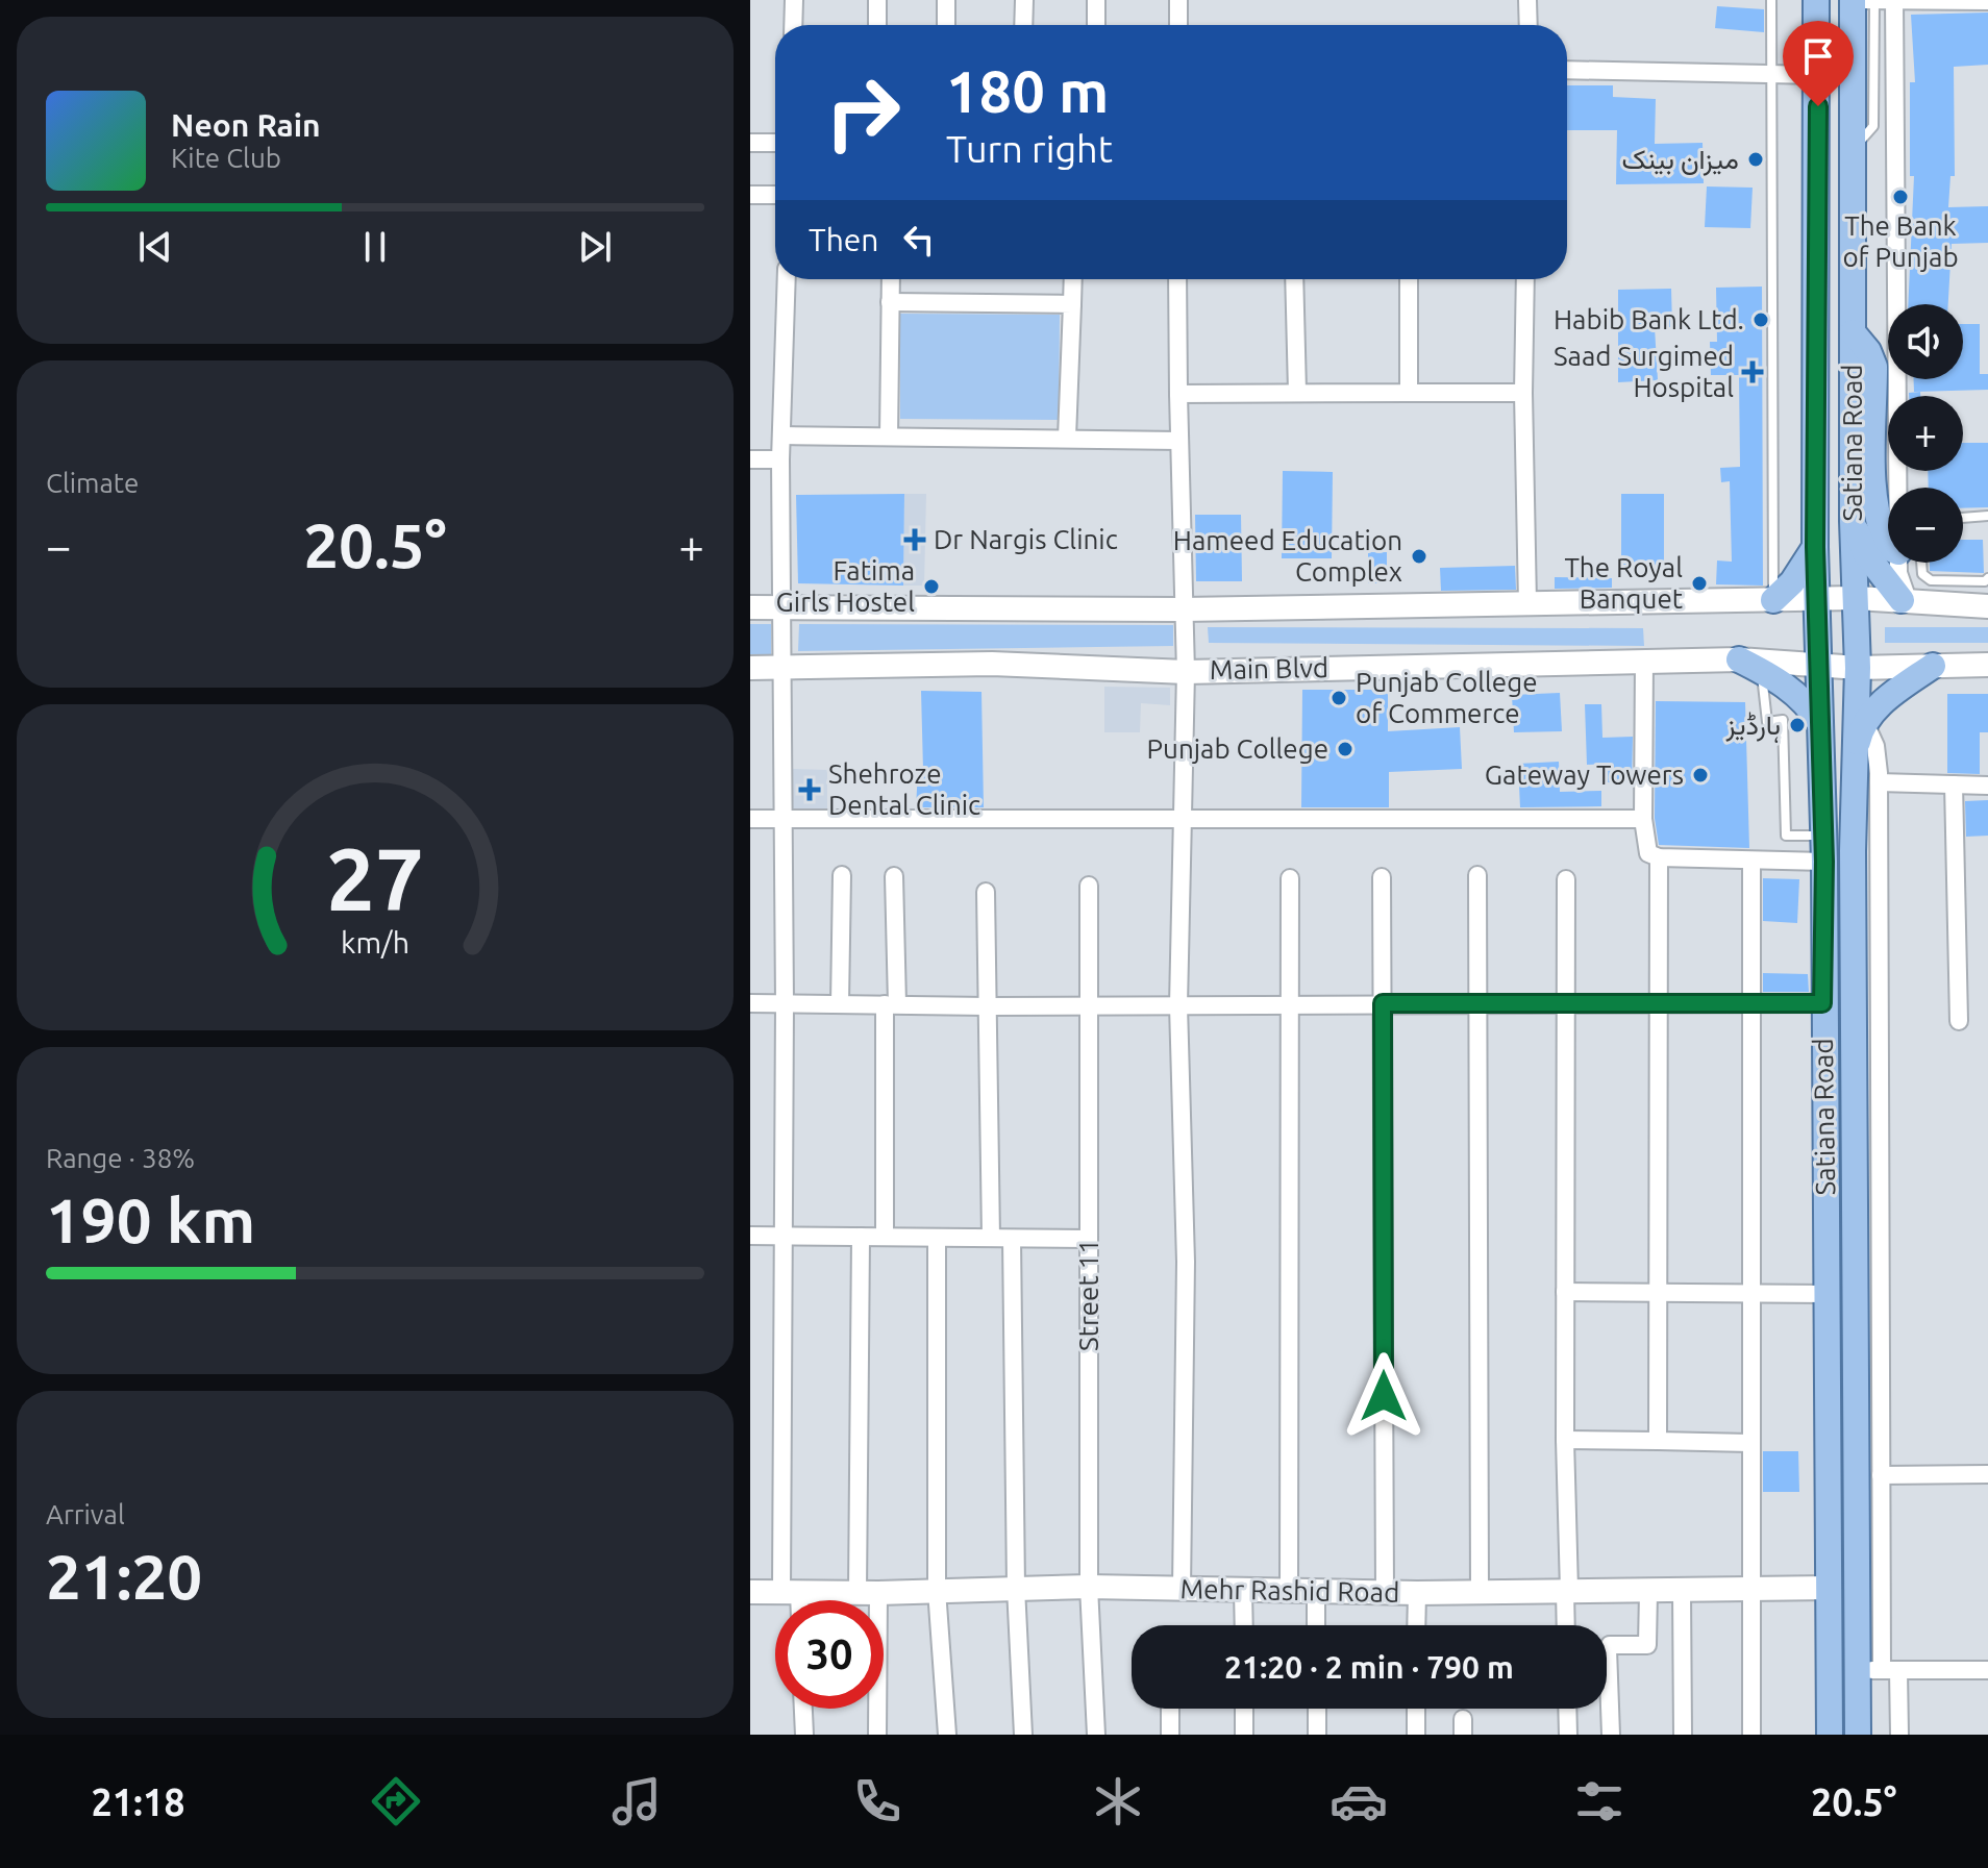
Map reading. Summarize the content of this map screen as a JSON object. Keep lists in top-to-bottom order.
{
  "streets": {
    "main road": ["Satiana Road", "Main Blvd", "Mehr Rashid Road"],
    "street": ["Street 11"]
  },
  "crossings": [
    ["Satiana Road", "Main Blvd"],
    ["Satiana Road", "Mehr Rashid Road"],
    ["Street 11", "Mehr Rashid Road"]
  ],
  "places": {
    "other": [
      "میزان بینک",
      "The Bank of Punjab",
      "Habib Bank Ltd.",
      "Hameed Education Complex",
      "The Royal Banquet",
      "Fatima Girls Hostel",
      "Punjab College of Commerce",
      "ہارڈیز",
      "Punjab College",
      "Gateway Towers"
    ],
    "health": ["Saad Surgimed Hospital", "Dr Nargis Clinic", "Shehroze Dental Clinic"]
  },
  "page": {
    "turn": ["180 m", "Turn right"],
    "song": ["Neon Rain", "Kite Club"],
    "then": "Then",
    "map_buttons": ["+", "−"],
    "tile": [
      "Climate",
      ["Range · 38%", "190 km"],
      ["Arrival", "21:20"]
    ],
    "heat": ["−", "20.5°", "+"],
    "limit": "30",
    "trip": "21:20 · 2 min · 790 m",
    "tabs": ["21:18", "20.5°"],
    "gauge": ["27", "km/h"]
  }
}
